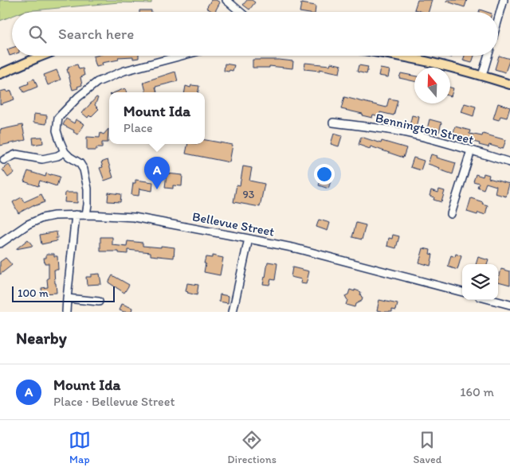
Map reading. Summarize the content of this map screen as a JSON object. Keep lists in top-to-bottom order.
{
  "streets": {
    "street": ["Bennington Street", "Bellevue Street"]
  },
  "house_numbers": ["93"],
  "scale_bar": "100 m",
  "north": "top",
  "page": {
    "search": "Search here",
    "popup": ["Mount Ida", "Place"],
    "pins": "A",
    "scale": "100 m",
    "heading": "Nearby",
    "list": [
      {
        "mark": "A",
        "name": "Mount Ida",
        "note": "Place · Bellevue Street",
        "value": "160 m"
      }
    ],
    "nav": ["Map", "Directions", "Saved"]
  }
}
